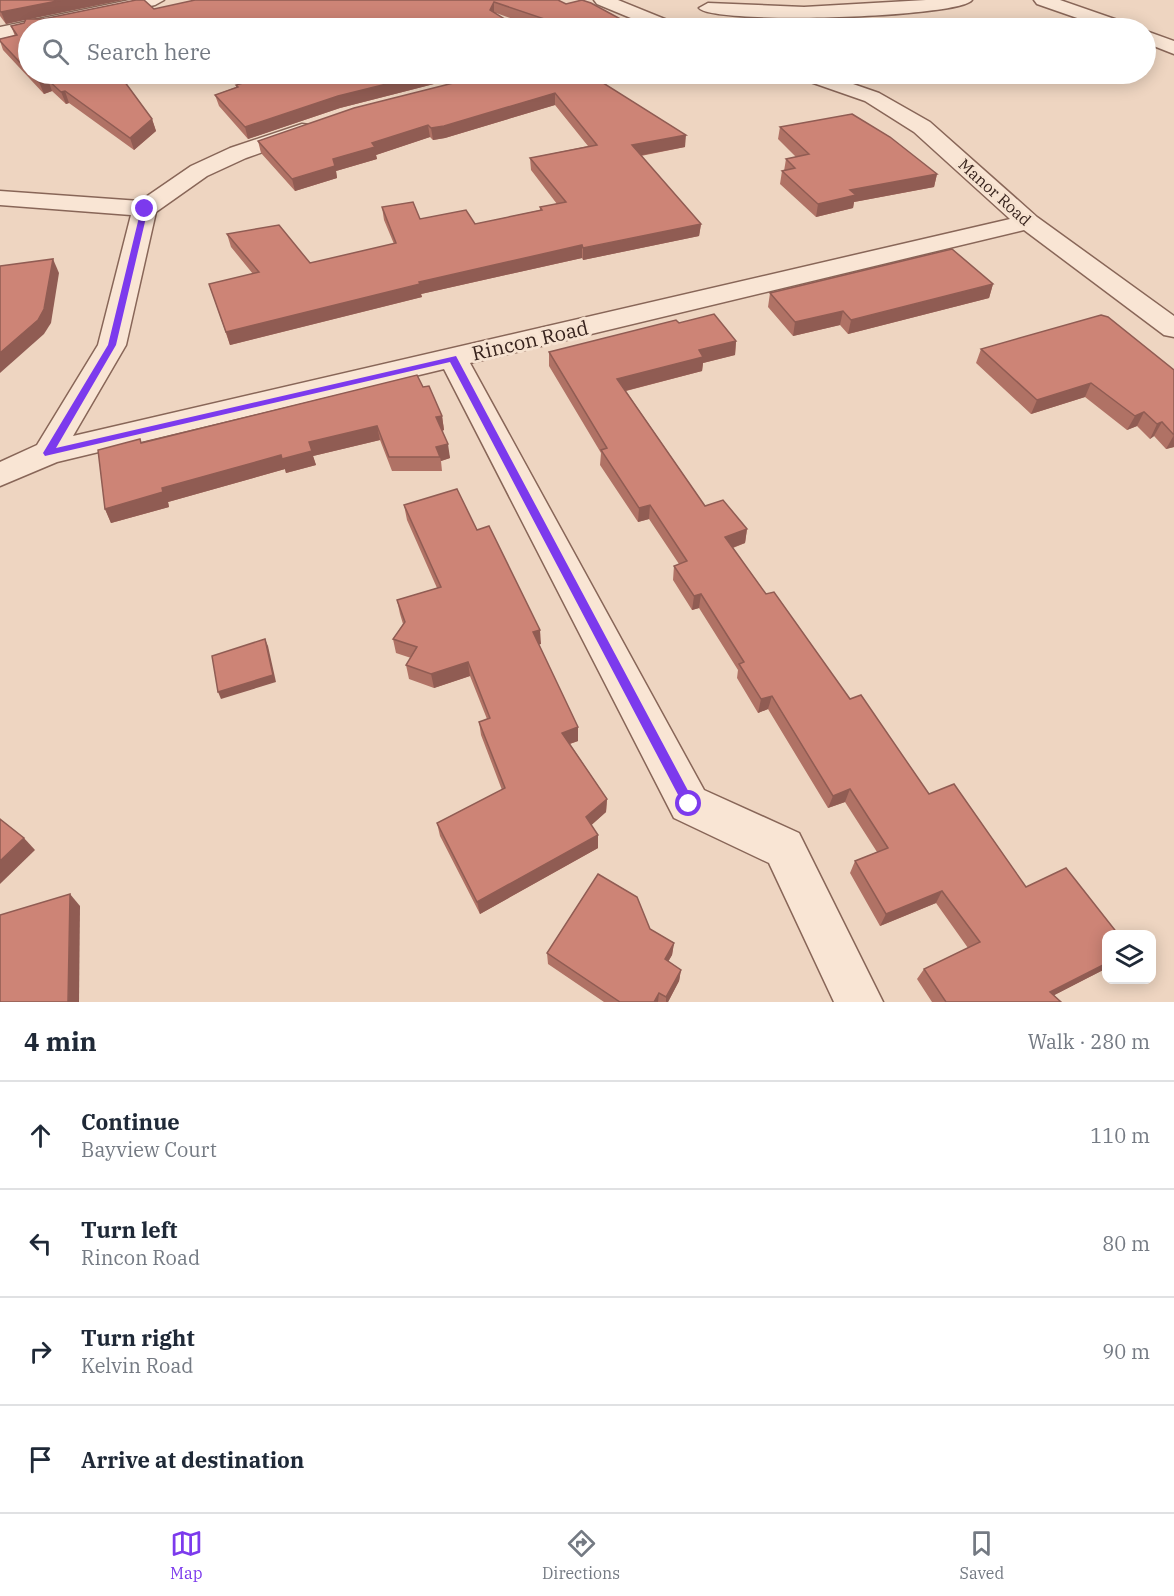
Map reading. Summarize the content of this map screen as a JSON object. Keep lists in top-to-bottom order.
{
  "streets": {
    "street": ["Manor Road", "Rincon Road"]
  },
  "crossings": [
    ["Manor Road", "Rincon Road"]
  ],
  "page": {
    "search": "Search here",
    "heading": ["4 min", "Walk · 280 m"],
    "list": [
      ["Continue", "Bayview Court", "110 m"],
      ["Turn left", "Rincon Road", "80 m"],
      ["Turn right", "Kelvin Road", "90 m"],
      "Arrive at destination"
    ],
    "nav": ["Map", "Directions", "Saved"]
  }
}
